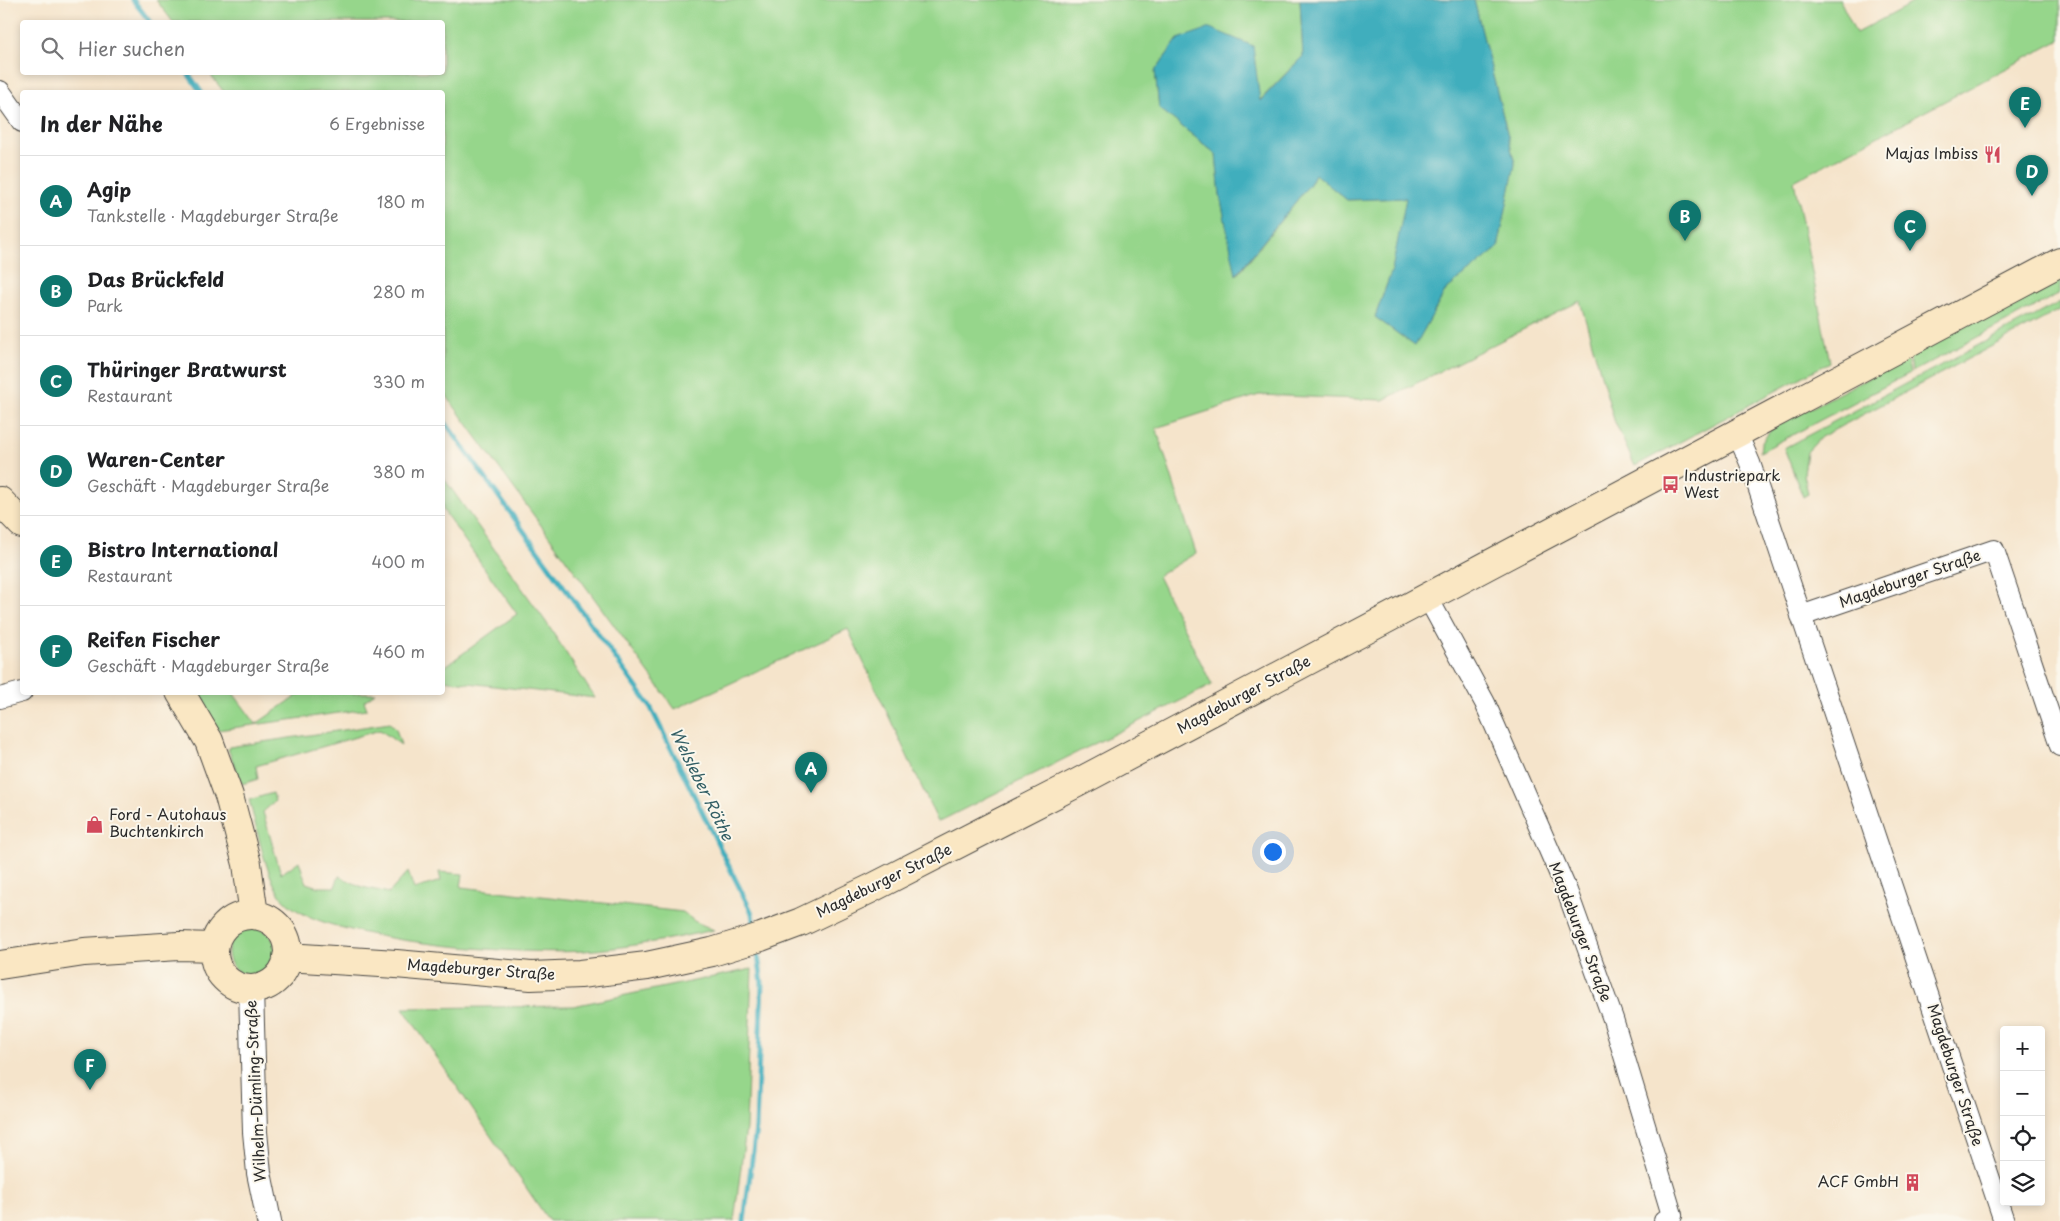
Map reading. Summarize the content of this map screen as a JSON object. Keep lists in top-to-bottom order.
{
  "streets": {
    "main road": ["Magdeburger Straße"],
    "street": ["Wilhelm-Dümling-Straße"]
  },
  "crossings": [
    ["Magdeburger Straße", "Wilhelm-Dümling-Straße"]
  ],
  "water": ["Welsleber Röthe"],
  "places": {
    "restaurant": ["Majas Imbiss"],
    "bus stop": ["Industriepark West"],
    "shop": ["Ford - Autohaus Buchtenkirch"],
    "building": ["ACF GmbH"]
  },
  "page": {
    "search": "Hier suchen",
    "pins": [
      "E",
      "D",
      "B",
      "C",
      "A",
      "F"
    ],
    "heading": ["In der Nähe", "6 Ergebnisse"],
    "list": [
      {
        "mark": "A",
        "name": "Agip",
        "note": "Tankstelle · Magdeburger Straße",
        "value": "180 m"
      },
      {
        "mark": "B",
        "name": "Das Brückfeld",
        "note": "Park",
        "value": "280 m"
      },
      {
        "mark": "C",
        "name": "Thüringer Bratwurst",
        "note": "Restaurant",
        "value": "330 m"
      },
      {
        "mark": "D",
        "name": "Waren-Center",
        "note": "Geschäft · Magdeburger Straße",
        "value": "380 m"
      },
      {
        "mark": "E",
        "name": "Bistro International",
        "note": "Restaurant",
        "value": "400 m"
      },
      {
        "mark": "F",
        "name": "Reifen Fischer",
        "note": "Geschäft · Magdeburger Straße",
        "value": "460 m"
      }
    ],
    "map_buttons": ["+", "−"]
  }
}
